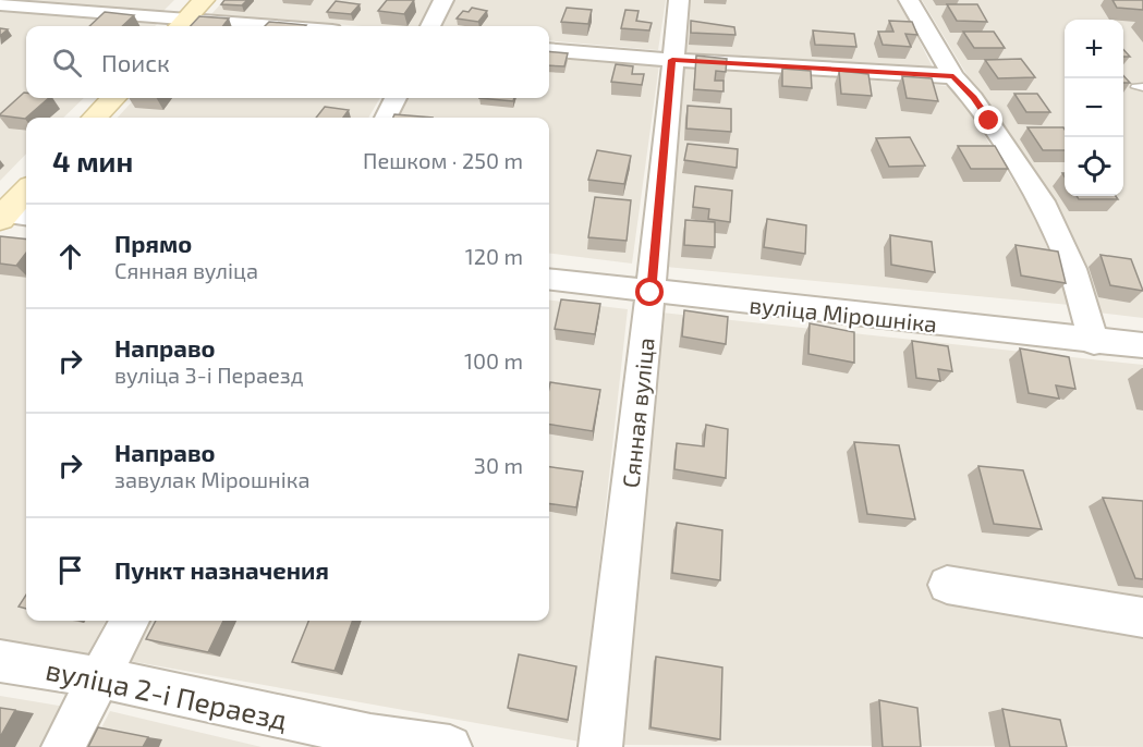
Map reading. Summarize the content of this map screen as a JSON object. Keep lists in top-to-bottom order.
{
  "streets": {
    "street": ["вуліца Мірошніка", "Сянная вуліца", "вуліца 2-і Пераезд"]
  },
  "crossings": [
    ["вуліца Мірошніка", "Сянная вуліца"]
  ],
  "page": {
    "map_buttons": ["+", "−"],
    "search": "Поиск",
    "heading": ["4 мин", "Пешком · 250 m"],
    "list": [
      ["Прямо", "Сянная вуліца", "120 m"],
      ["Направо", "вуліца 3-і Пераезд", "100 m"],
      ["Направо", "завулак Мірошніка", "30 m"],
      "Пункт назначения"
    ]
  }
}
